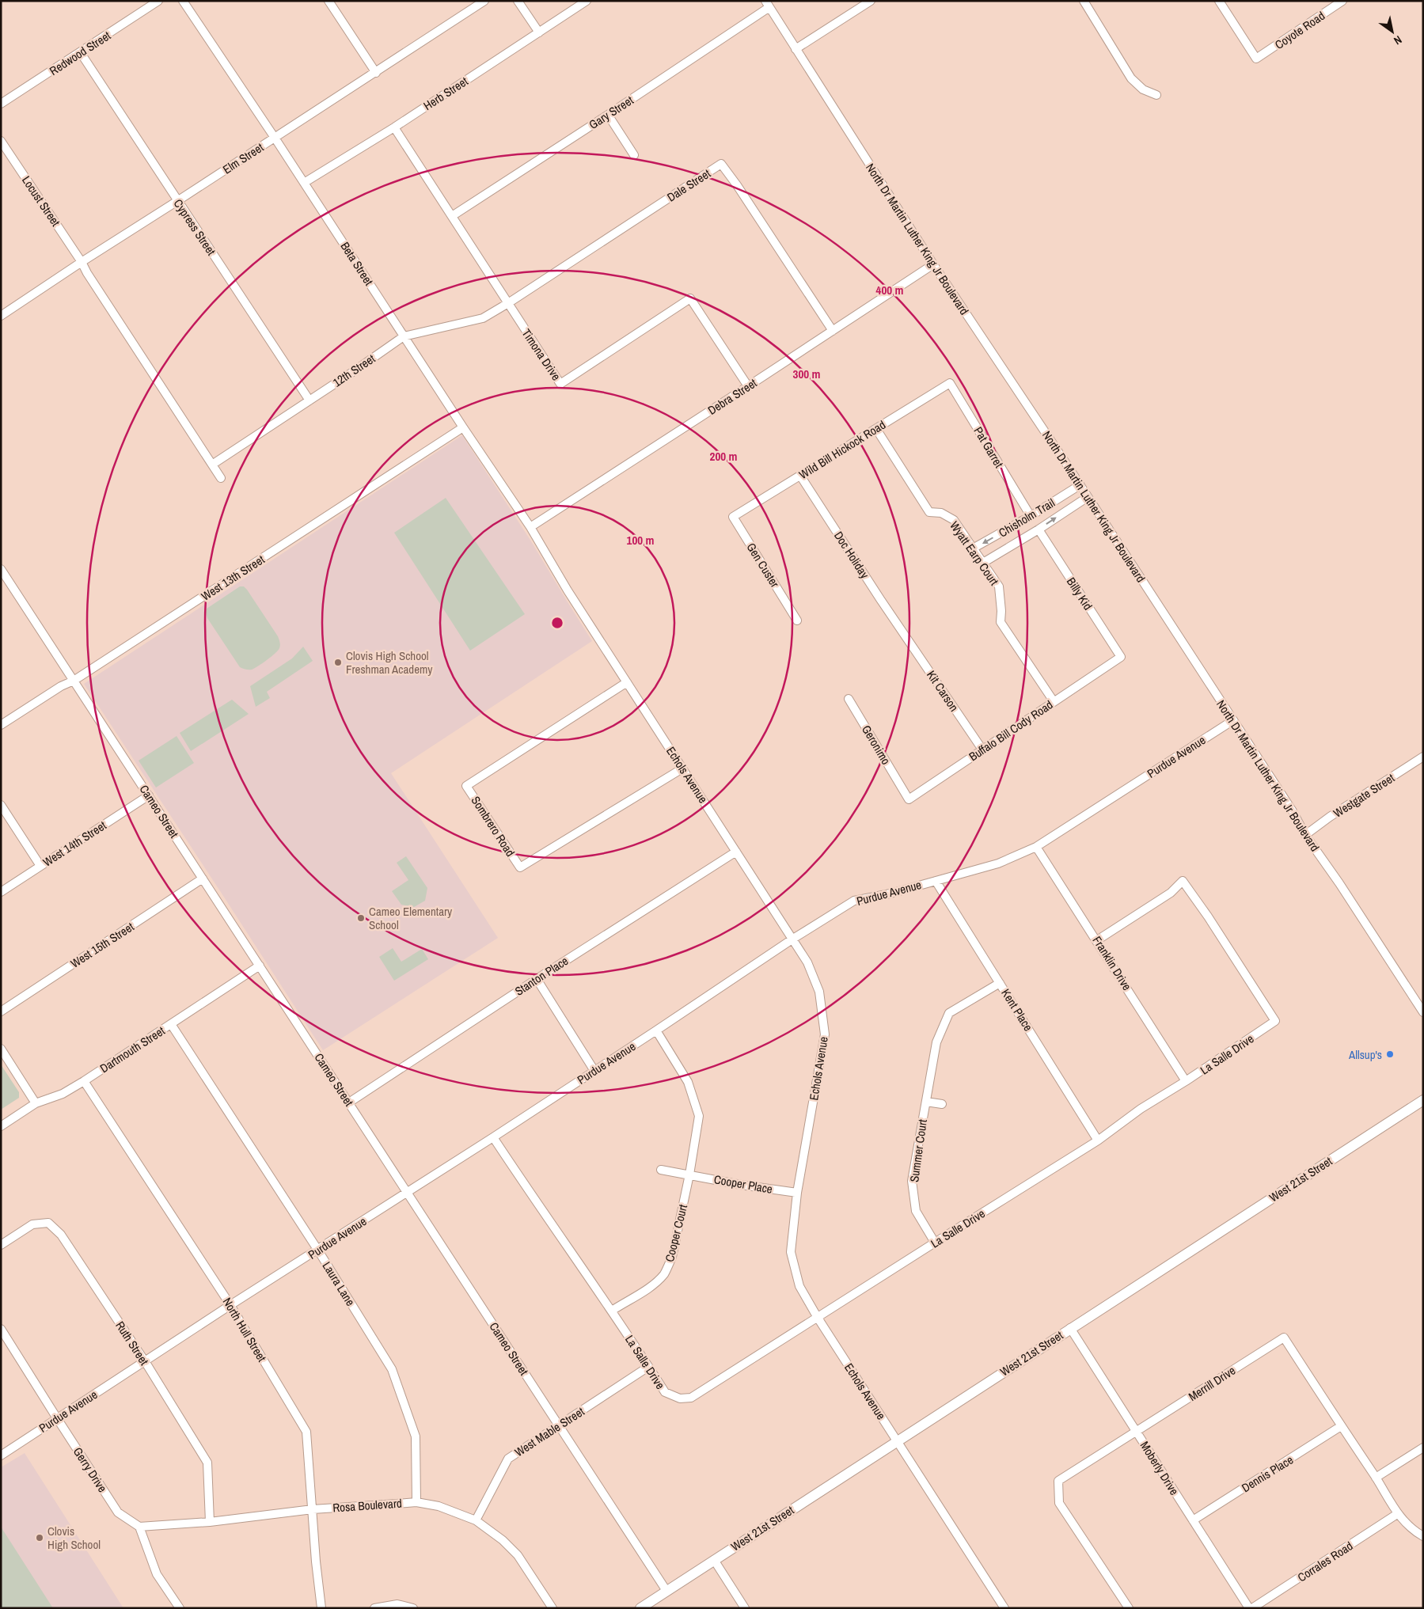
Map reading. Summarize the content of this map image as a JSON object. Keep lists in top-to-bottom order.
{
  "streets": {
    "main road": ["West 21st Street"],
    "street": [
      "Coyote Road",
      "Redwood Street",
      "Herb Street",
      "Gary Street",
      "Elm Street",
      "Dale Street",
      "Locust Street",
      "Cypress Street",
      "North Dr Martin Luther King Jr Boulevard",
      "Beta Street",
      "Timona Drive",
      "12th Street",
      "Debra Street",
      "Pat Garret",
      "Wild Bill Hickock Road",
      "Chisholm Trail",
      "Wyatt Earp Court",
      "Doc Holiday",
      "Gen Custer",
      "West 13th Street",
      "Billy Kid",
      "Kit Carson",
      "Buffalo Bill Cody Road",
      "Geronimo",
      "Purdue Avenue",
      "Echols Avenue",
      "Westgate Street",
      "Cameo Street",
      "Sombrero Road",
      "West 14th Street",
      "West 15th Street",
      "Franklin Drive",
      "Stanton Place",
      "Kent Place",
      "Dartmouth Street",
      "La Salle Drive",
      "Summer Court",
      "Cooper Place",
      "Cooper Court",
      "Laura Lane",
      "North Hull Street",
      "Ruth Street",
      "Merrill Drive",
      "West Mable Street",
      "Moberly Drive",
      "Gerry Drive",
      "Dennis Place",
      "Rosa Boulevard",
      "Corrales Road"
    ]
  },
  "crossings": [
    ["Redwood Street", "Cypress Street"],
    ["Herb Street", "Beta Street"],
    ["Herb Street", "Timona Drive"],
    ["Gary Street", "North Dr Martin Luther King Jr Boulevard"],
    ["Gary Street", "Timona Drive"],
    ["Elm Street", "Locust Street"],
    ["Elm Street", "Cypress Street"],
    ["Elm Street", "Beta Street"],
    ["Dale Street", "Timona Drive"],
    ["Dale Street", "12th Street"],
    ["Dale Street", "Debra Street"],
    ["Locust Street", "12th Street"],
    ["Cypress Street", "12th Street"],
    ["North Dr Martin Luther King Jr Boulevard", "Debra Street"],
    ["North Dr Martin Luther King Jr Boulevard", "Chisholm Trail"],
    ["North Dr Martin Luther King Jr Boulevard", "Purdue Avenue"],
    ["North Dr Martin Luther King Jr Boulevard", "Westgate Street"],
    ["Beta Street", "12th Street"],
    ["Beta Street", "Debra Street"],
    ["Beta Street", "West 13th Street"],
    ["Beta Street", "Echols Avenue"],
    ["Timona Drive", "12th Street"],
    ["Timona Drive", "Debra Street"],
    ["Debra Street", "Echols Avenue"],
    ["Pat Garret", "Wild Bill Hickock Road"],
    ["Pat Garret", "Chisholm Trail"],
    ["Wild Bill Hickock Road", "Wyatt Earp Court"],
    ["Wild Bill Hickock Road", "Doc Holiday"],
    ["Wild Bill Hickock Road", "Gen Custer"],
    ["Chisholm Trail", "Wyatt Earp Court"],
    ["Chisholm Trail", "Billy Kid"],
    ["Wyatt Earp Court", "Buffalo Bill Cody Road"],
    ["Doc Holiday", "Kit Carson"],
    ["West 13th Street", "Cameo Street"],
    ["Billy Kid", "Buffalo Bill Cody Road"],
    ["Kit Carson", "Buffalo Bill Cody Road"],
    ["Buffalo Bill Cody Road", "Geronimo"],
    ["Purdue Avenue", "Echols Avenue"],
    ["Purdue Avenue", "Cameo Street"],
    ["Purdue Avenue", "Franklin Drive"],
    ["Purdue Avenue", "Kent Place"],
    ["Purdue Avenue", "La Salle Drive"],
    ["Purdue Avenue", "Cooper Court"],
    ["Purdue Avenue", "Laura Lane"],
    ["Purdue Avenue", "North Hull Street"],
    ["Purdue Avenue", "Ruth Street"],
    ["Purdue Avenue", "Gerry Drive"],
    ["Echols Avenue", "Sombrero Road"],
    ["Echols Avenue", "Stanton Place"],
    ["Echols Avenue", "La Salle Drive"],
    ["Echols Avenue", "West 21st Street"],
    ["Echols Avenue", "Cooper Place"],
    ["Cameo Street", "West 14th Street"],
    ["Cameo Street", "West 15th Street"],
    ["Cameo Street", "Stanton Place"],
    ["Cameo Street", "Dartmouth Street"],
    ["Cameo Street", "West 21st Street"],
    ["Cameo Street", "West Mable Street"],
    ["Franklin Drive", "La Salle Drive"],
    ["Kent Place", "La Salle Drive"],
    ["Kent Place", "Summer Court"],
    ["Dartmouth Street", "Laura Lane"],
    ["Dartmouth Street", "North Hull Street"],
    ["La Salle Drive", "Summer Court"],
    ["La Salle Drive", "Cooper Court"],
    ["La Salle Drive", "West Mable Street"],
    ["West 21st Street", "Moberly Drive"],
    ["Cooper Place", "Cooper Court"],
    ["Laura Lane", "Rosa Boulevard"],
    ["North Hull Street", "Rosa Boulevard"],
    ["Ruth Street", "Rosa Boulevard"],
    ["Merrill Drive", "Moberly Drive"],
    ["Merrill Drive", "Dennis Place"],
    ["Merrill Drive", "Corrales Road"],
    ["West Mable Street", "Rosa Boulevard"],
    ["Moberly Drive", "Dennis Place"],
    ["Moberly Drive", "Corrales Road"],
    ["Gerry Drive", "Rosa Boulevard"]
  ],
  "places": [
    "Clovis High School Freshman Academy",
    "Cameo Elementary School",
    "Allsup's",
    "Clovis High School"
  ],
  "north": "bottom right",
  "rings": [
    "400 m",
    "300 m",
    "200 m",
    "100 m"
  ]
}
